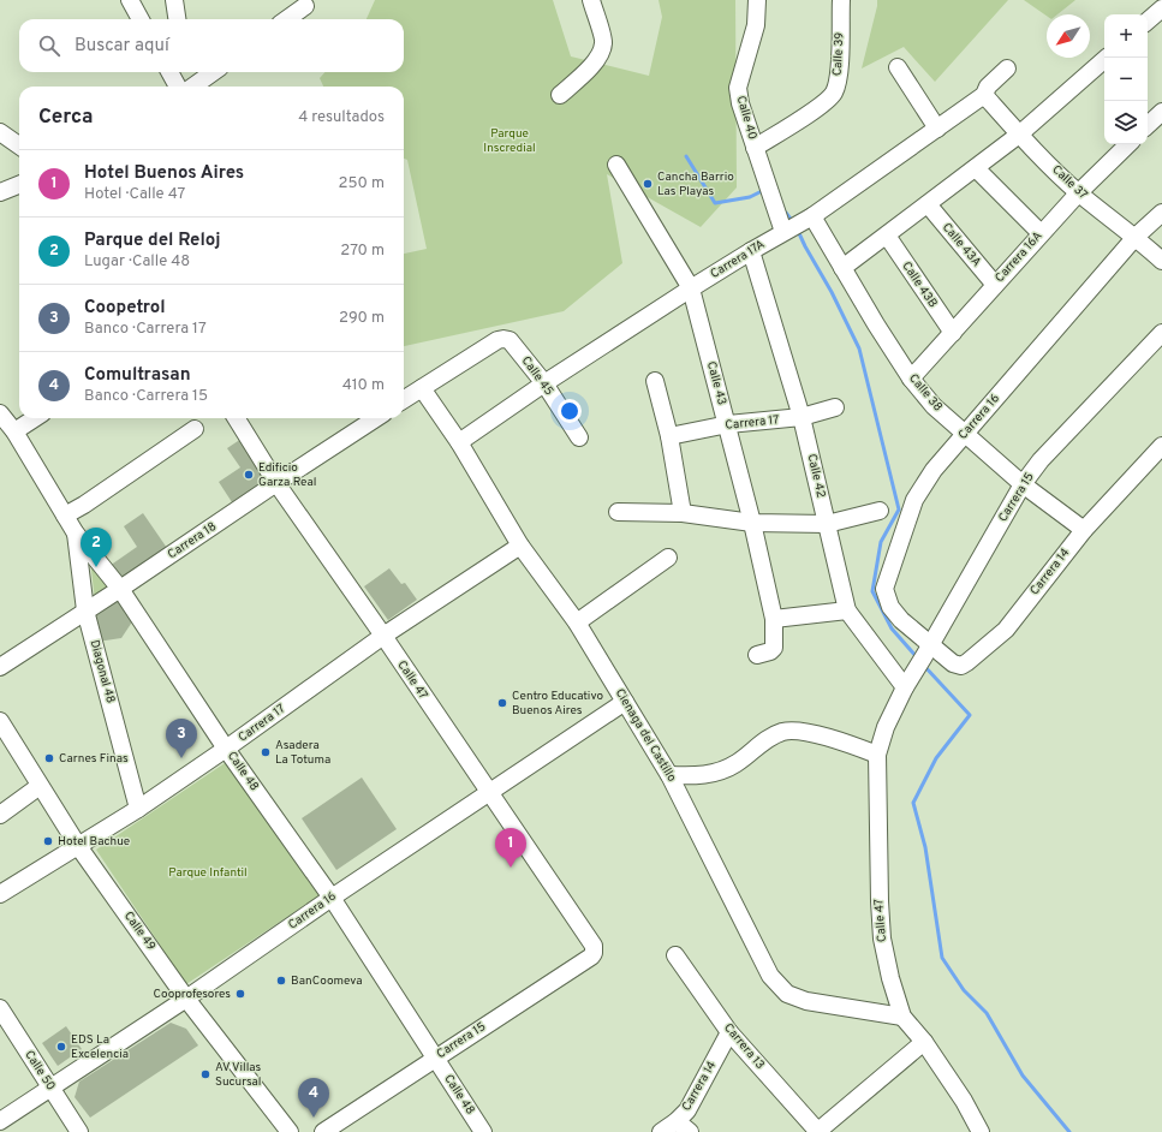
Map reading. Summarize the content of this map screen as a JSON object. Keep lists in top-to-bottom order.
{
  "streets": {
    "street": [
      "Calle 39",
      "Calle 40",
      "Calle 37",
      "Calle 43A",
      "Carrera 16A",
      "Carrera 17A",
      "Calle 43B",
      "Calle 45",
      "Calle 43",
      "Calle 38",
      "Carrera 16",
      "Carrera 17",
      "Calle 42",
      "Carrera 15",
      "Carrera 18",
      "Carrera 14",
      "Diagonal 48",
      "Calle 47",
      "Cienaga del Castillo",
      "Calle 48",
      "Calle 49",
      "Carrera 13",
      "Calle 50"
    ]
  },
  "crossings": [
    ["Calle 39", "Calle 40"],
    ["Calle 40", "Carrera 17A"],
    ["Calle 40", "Calle 38"],
    ["Calle 37", "Carrera 16A"],
    ["Calle 37", "Carrera 17A"],
    ["Calle 37", "Carrera 16"],
    ["Calle 43A", "Carrera 16A"],
    ["Carrera 16A", "Calle 43B"],
    ["Carrera 16A", "Calle 38"],
    ["Carrera 17A", "Calle 45"],
    ["Carrera 17A", "Calle 43"],
    ["Carrera 17A", "Calle 38"],
    ["Carrera 17A", "Calle 42"],
    ["Carrera 17A", "Cienaga del Castillo"],
    ["Calle 45", "Cienaga del Castillo"],
    ["Calle 43", "Carrera 17"],
    ["Calle 38", "Carrera 16"],
    ["Calle 38", "Carrera 15"],
    ["Calle 38", "Carrera 14"],
    ["Carrera 16", "Carrera 15"],
    ["Carrera 16", "Carrera 14"],
    ["Carrera 16", "Calle 47"],
    ["Carrera 16", "Cienaga del Castillo"],
    ["Carrera 16", "Calle 48"],
    ["Carrera 16", "Calle 49"],
    ["Carrera 16", "Calle 50"],
    ["Carrera 17", "Calle 42"],
    ["Carrera 17", "Diagonal 48"],
    ["Carrera 17", "Calle 47"],
    ["Carrera 17", "Cienaga del Castillo"],
    ["Carrera 17", "Calle 48"],
    ["Carrera 17", "Calle 49"],
    ["Calle 42", "Carrera 15"],
    ["Calle 42", "Calle 47"],
    ["Carrera 15", "Carrera 14"],
    ["Carrera 15", "Calle 47"],
    ["Carrera 15", "Calle 48"],
    ["Carrera 18", "Diagonal 48"],
    ["Carrera 18", "Calle 47"],
    ["Carrera 18", "Calle 48"],
    ["Carrera 14", "Carrera 13"],
    ["Diagonal 48", "Calle 48"],
    ["Calle 47", "Cienaga del Castillo"]
  ],
  "parks": ["Parque Inscredial", "Parque Infantil"],
  "places": [
    "Cancha Barrio Las Playas",
    "Edificio Garza Real",
    "Centro Educativo Buenos Aires",
    "Asadera La Totuma",
    "Carnes Finas",
    "Hotel Bachue",
    "BanCoomeva",
    "Cooprofesores",
    "EDS La Excelencia",
    "AV Villas Sucursal"
  ],
  "north": "bottom left",
  "page": {
    "map_buttons": ["+", "−"],
    "search": "Buscar aquí",
    "heading": ["Cerca", "4 resultados"],
    "list": [
      {
        "mark": "1",
        "name": "Hotel Buenos Aires",
        "note": "Hotel · Calle 47",
        "value": "250 m"
      },
      {
        "mark": "2",
        "name": "Parque del Reloj",
        "note": "Lugar · Calle 48",
        "value": "270 m"
      },
      {
        "mark": "3",
        "name": "Coopetrol",
        "note": "Banco · Carrera 17",
        "value": "290 m"
      },
      {
        "mark": "4",
        "name": "Comultrasan",
        "note": "Banco · Carrera 15",
        "value": "410 m"
      }
    ],
    "pins": [
      "2",
      "3",
      "1",
      "4"
    ]
  }
}
